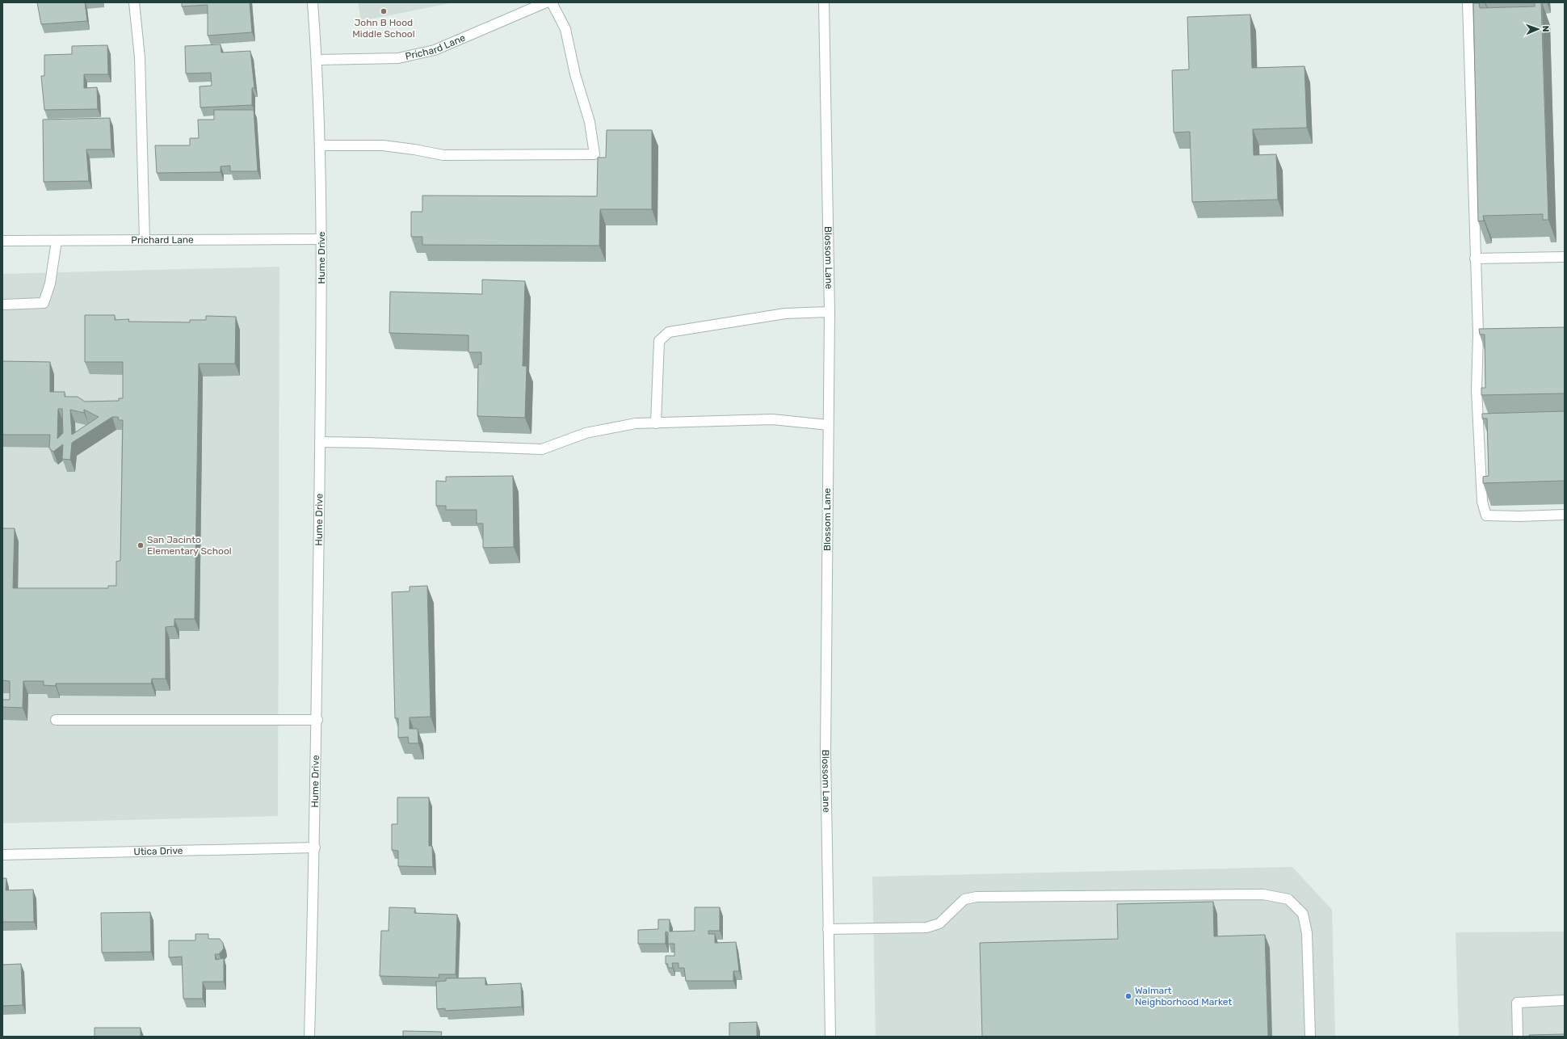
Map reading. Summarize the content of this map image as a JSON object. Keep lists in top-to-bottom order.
{
  "streets": {
    "street": [
      "Prichard Lane",
      "Hume Drive",
      "Blossom Lane",
      "Utica Drive"
    ]
  },
  "crossings": [
    ["Prichard Lane", "Hume Drive"],
    ["Hume Drive", "Utica Drive"]
  ],
  "places": ["John B Hood Middle School", "San Jacinto Elementary School", "Walmart Neighborhood Market"],
  "north": "right"
}
